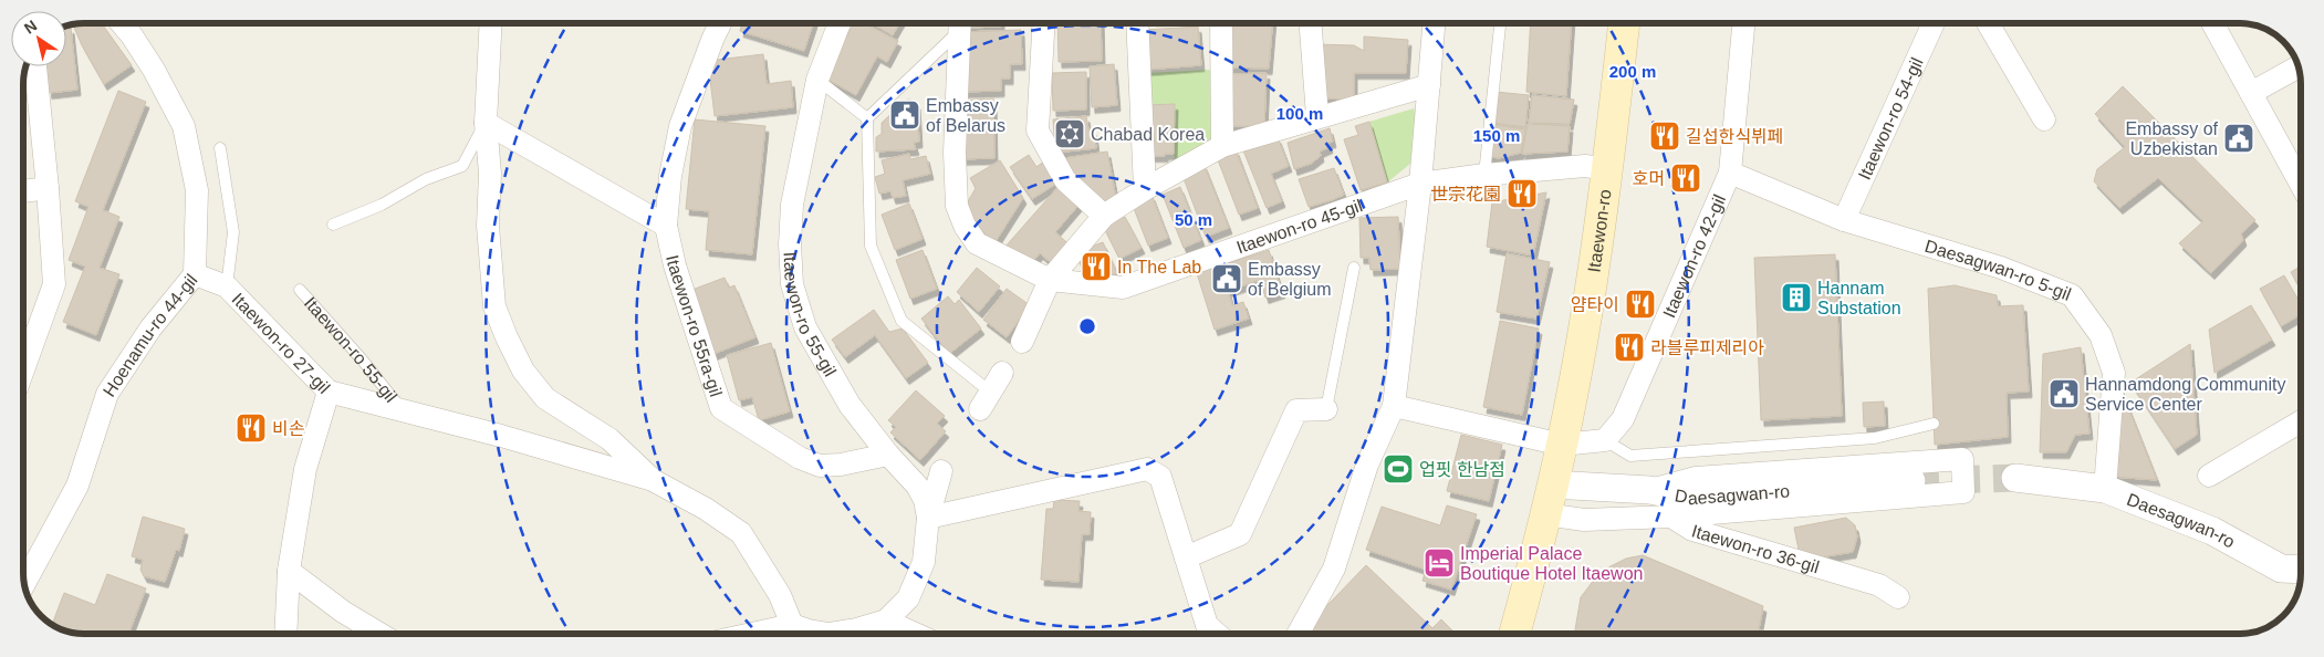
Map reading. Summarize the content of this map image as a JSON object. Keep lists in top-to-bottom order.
{
  "streets": {
    "main road": ["Itaewon-ro"],
    "street": [
      "Itaewon-ro 54-gil",
      "Itaewon-ro 45-gil",
      "Itaewon-ro 42-gil",
      "Daesagwan-ro 5-gil",
      "Itaewon-ro 55-gil",
      "Itaewon-ro 55ra-gil",
      "Hoenamu-ro 44-gil",
      "Itaewon-ro 27-gil",
      "Daesagwan-ro",
      "Itaewon-ro 36-gil"
    ]
  },
  "crossings": [
    ["Itaewon-ro 54-gil", "Daesagwan-ro 5-gil"],
    ["Itaewon-ro 45-gil", "Itaewon-ro"],
    ["Itaewon-ro", "Daesagwan-ro"],
    ["Itaewon-ro", "Itaewon-ro 36-gil"],
    ["Itaewon-ro 42-gil", "Daesagwan-ro 5-gil"],
    ["Daesagwan-ro 5-gil", "Daesagwan-ro"],
    ["Itaewon-ro 55-gil", "Itaewon-ro 55ra-gil"],
    ["Itaewon-ro 55-gil", "Itaewon-ro 27-gil"],
    ["Hoenamu-ro 44-gil", "Itaewon-ro 27-gil"]
  ],
  "places": {
    "public building": [
      "Embassy of Belarus",
      "Embassy of Uzbekistan",
      "Embassy of Belgium",
      "Hannamdong Community Service Center"
    ],
    "synagogue": ["Chabad Korea"],
    "restaurant": [
      "길섭한식뷔페",
      "호머",
      "世宗花園",
      "In The Lab",
      "얌타이",
      "라블루피제리아",
      "비손"
    ],
    "building": ["Hannam Substation"],
    "sports": ["업핏 한남점"],
    "hotel": ["Imperial Palace Boutique Hotel Itaewon"]
  },
  "north": "top left",
  "rings": [
    "200 m",
    "100 m",
    "150 m",
    "50 m"
  ]
}
